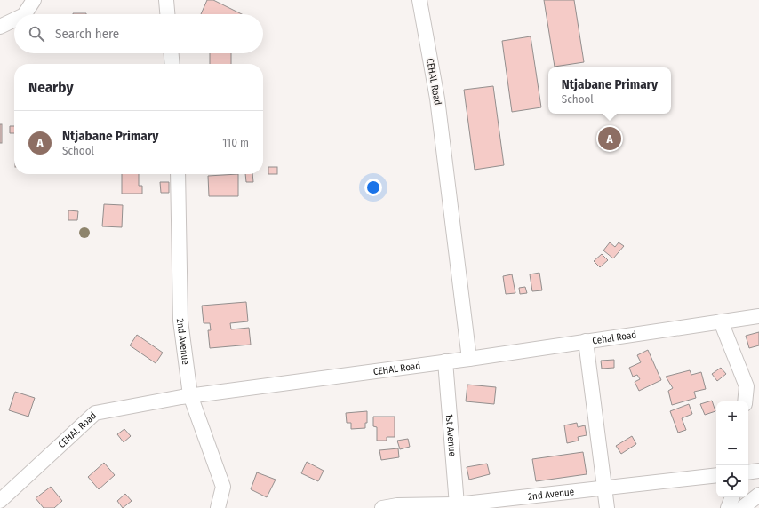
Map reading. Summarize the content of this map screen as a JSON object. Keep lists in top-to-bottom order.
{
  "streets": {
    "street": [
      "CEHAL Road",
      "Cehal Road",
      "2nd Avenue",
      "1st Avenue"
    ]
  },
  "crossings": [
    ["CEHAL Road", "Cehal Road"],
    ["CEHAL Road", "2nd Avenue"],
    ["CEHAL Road", "1st Avenue"],
    ["2nd Avenue", "1st Avenue"]
  ],
  "page": {
    "search": "Search here",
    "heading": "Nearby",
    "popup": ["Ntjabane Primary", "School"],
    "list": [
      {
        "mark": "A",
        "name": "Ntjabane Primary",
        "note": "School",
        "value": "110 m"
      }
    ],
    "pins": "A",
    "map_buttons": ["+", "−"]
  }
}
